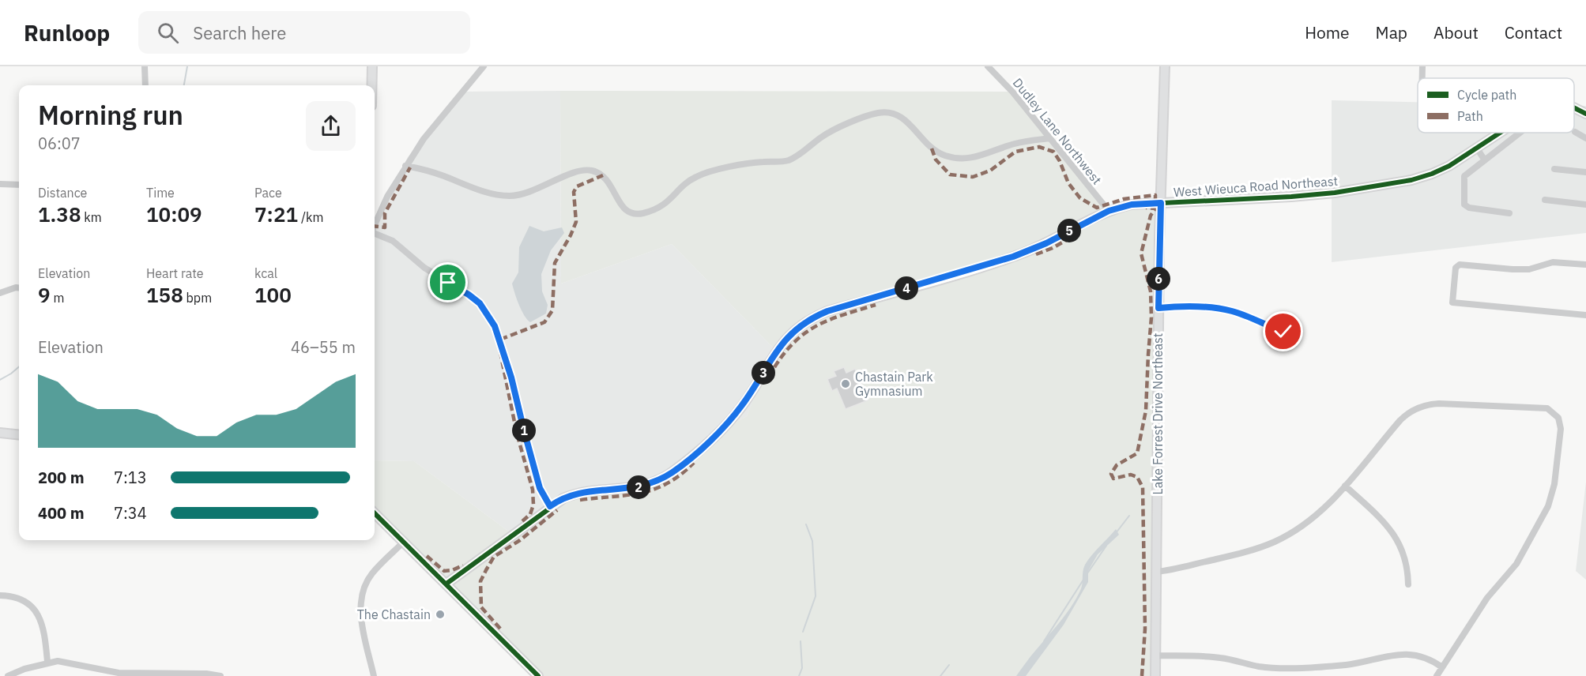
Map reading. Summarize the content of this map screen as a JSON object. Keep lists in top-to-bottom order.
{
  "streets": {
    "street": ["Dudley Lane Northwest", "West Wieuca Road Northeast", "Lake Forrest Drive Northeast"]
  },
  "crossings": [
    ["Dudley Lane Northwest", "West Wieuca Road Northeast"],
    ["West Wieuca Road Northeast", "Lake Forrest Drive Northeast"]
  ],
  "places": ["Chastain Park Gymnasium", "The Chastain"],
  "legend": ["Cycle path", "Path"],
  "page": {
    "header": "Runloop",
    "search": "Search here",
    "nav": [
      "Home",
      "Map",
      "About",
      "Contact"
    ],
    "heading": ["Morning run", "06:07"],
    "stats": [
      ["Distance", "1.38 km"],
      ["Time", "10:09"],
      ["Pace", "7:21 /km"],
      ["Elevation", "9 m"],
      ["Heart rate", "158 bpm"],
      ["kcal", "100"]
    ],
    "pins": [
      "5",
      "6",
      "4",
      "3",
      "1",
      "2"
    ],
    "chart": ["Elevation", "46–55 m"],
    "list": [
      {
        "name": "200 m",
        "note": "7:13"
      },
      {
        "name": "400 m",
        "note": "7:34"
      }
    ]
  }
}
